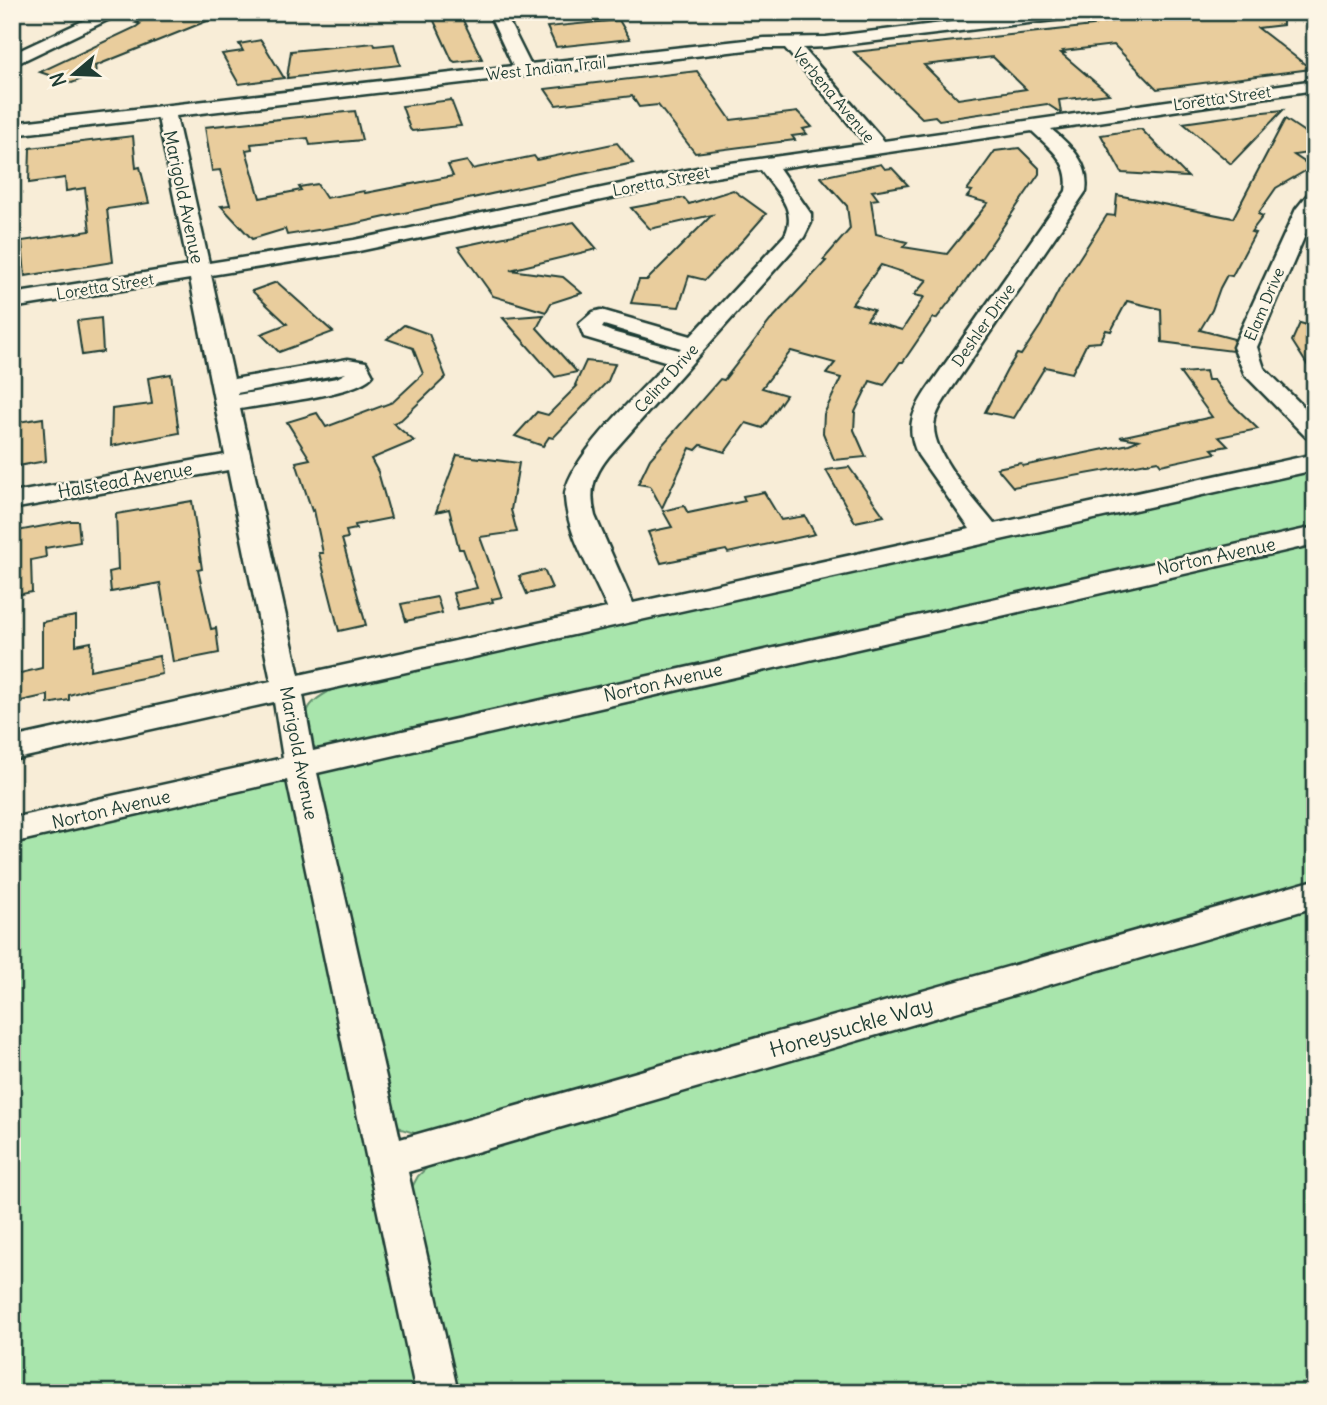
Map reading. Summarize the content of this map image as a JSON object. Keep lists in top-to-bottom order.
{
  "streets": {
    "street": [
      "West Indian Trail",
      "Verbena Avenue",
      "Loretta Street",
      "Marigold Avenue",
      "Elam Drive",
      "Deshler Drive",
      "Celina Drive",
      "Halstead Avenue",
      "Norton Avenue",
      "Honeysuckle Way"
    ]
  },
  "crossings": [
    ["West Indian Trail", "Verbena Avenue"],
    ["West Indian Trail", "Marigold Avenue"],
    ["Verbena Avenue", "Loretta Street"],
    ["Loretta Street", "Marigold Avenue"],
    ["Loretta Street", "Deshler Drive"],
    ["Loretta Street", "Celina Drive"],
    ["Marigold Avenue", "Halstead Avenue"],
    ["Marigold Avenue", "Norton Avenue"],
    ["Marigold Avenue", "Honeysuckle Way"]
  ],
  "north": "left"
}
